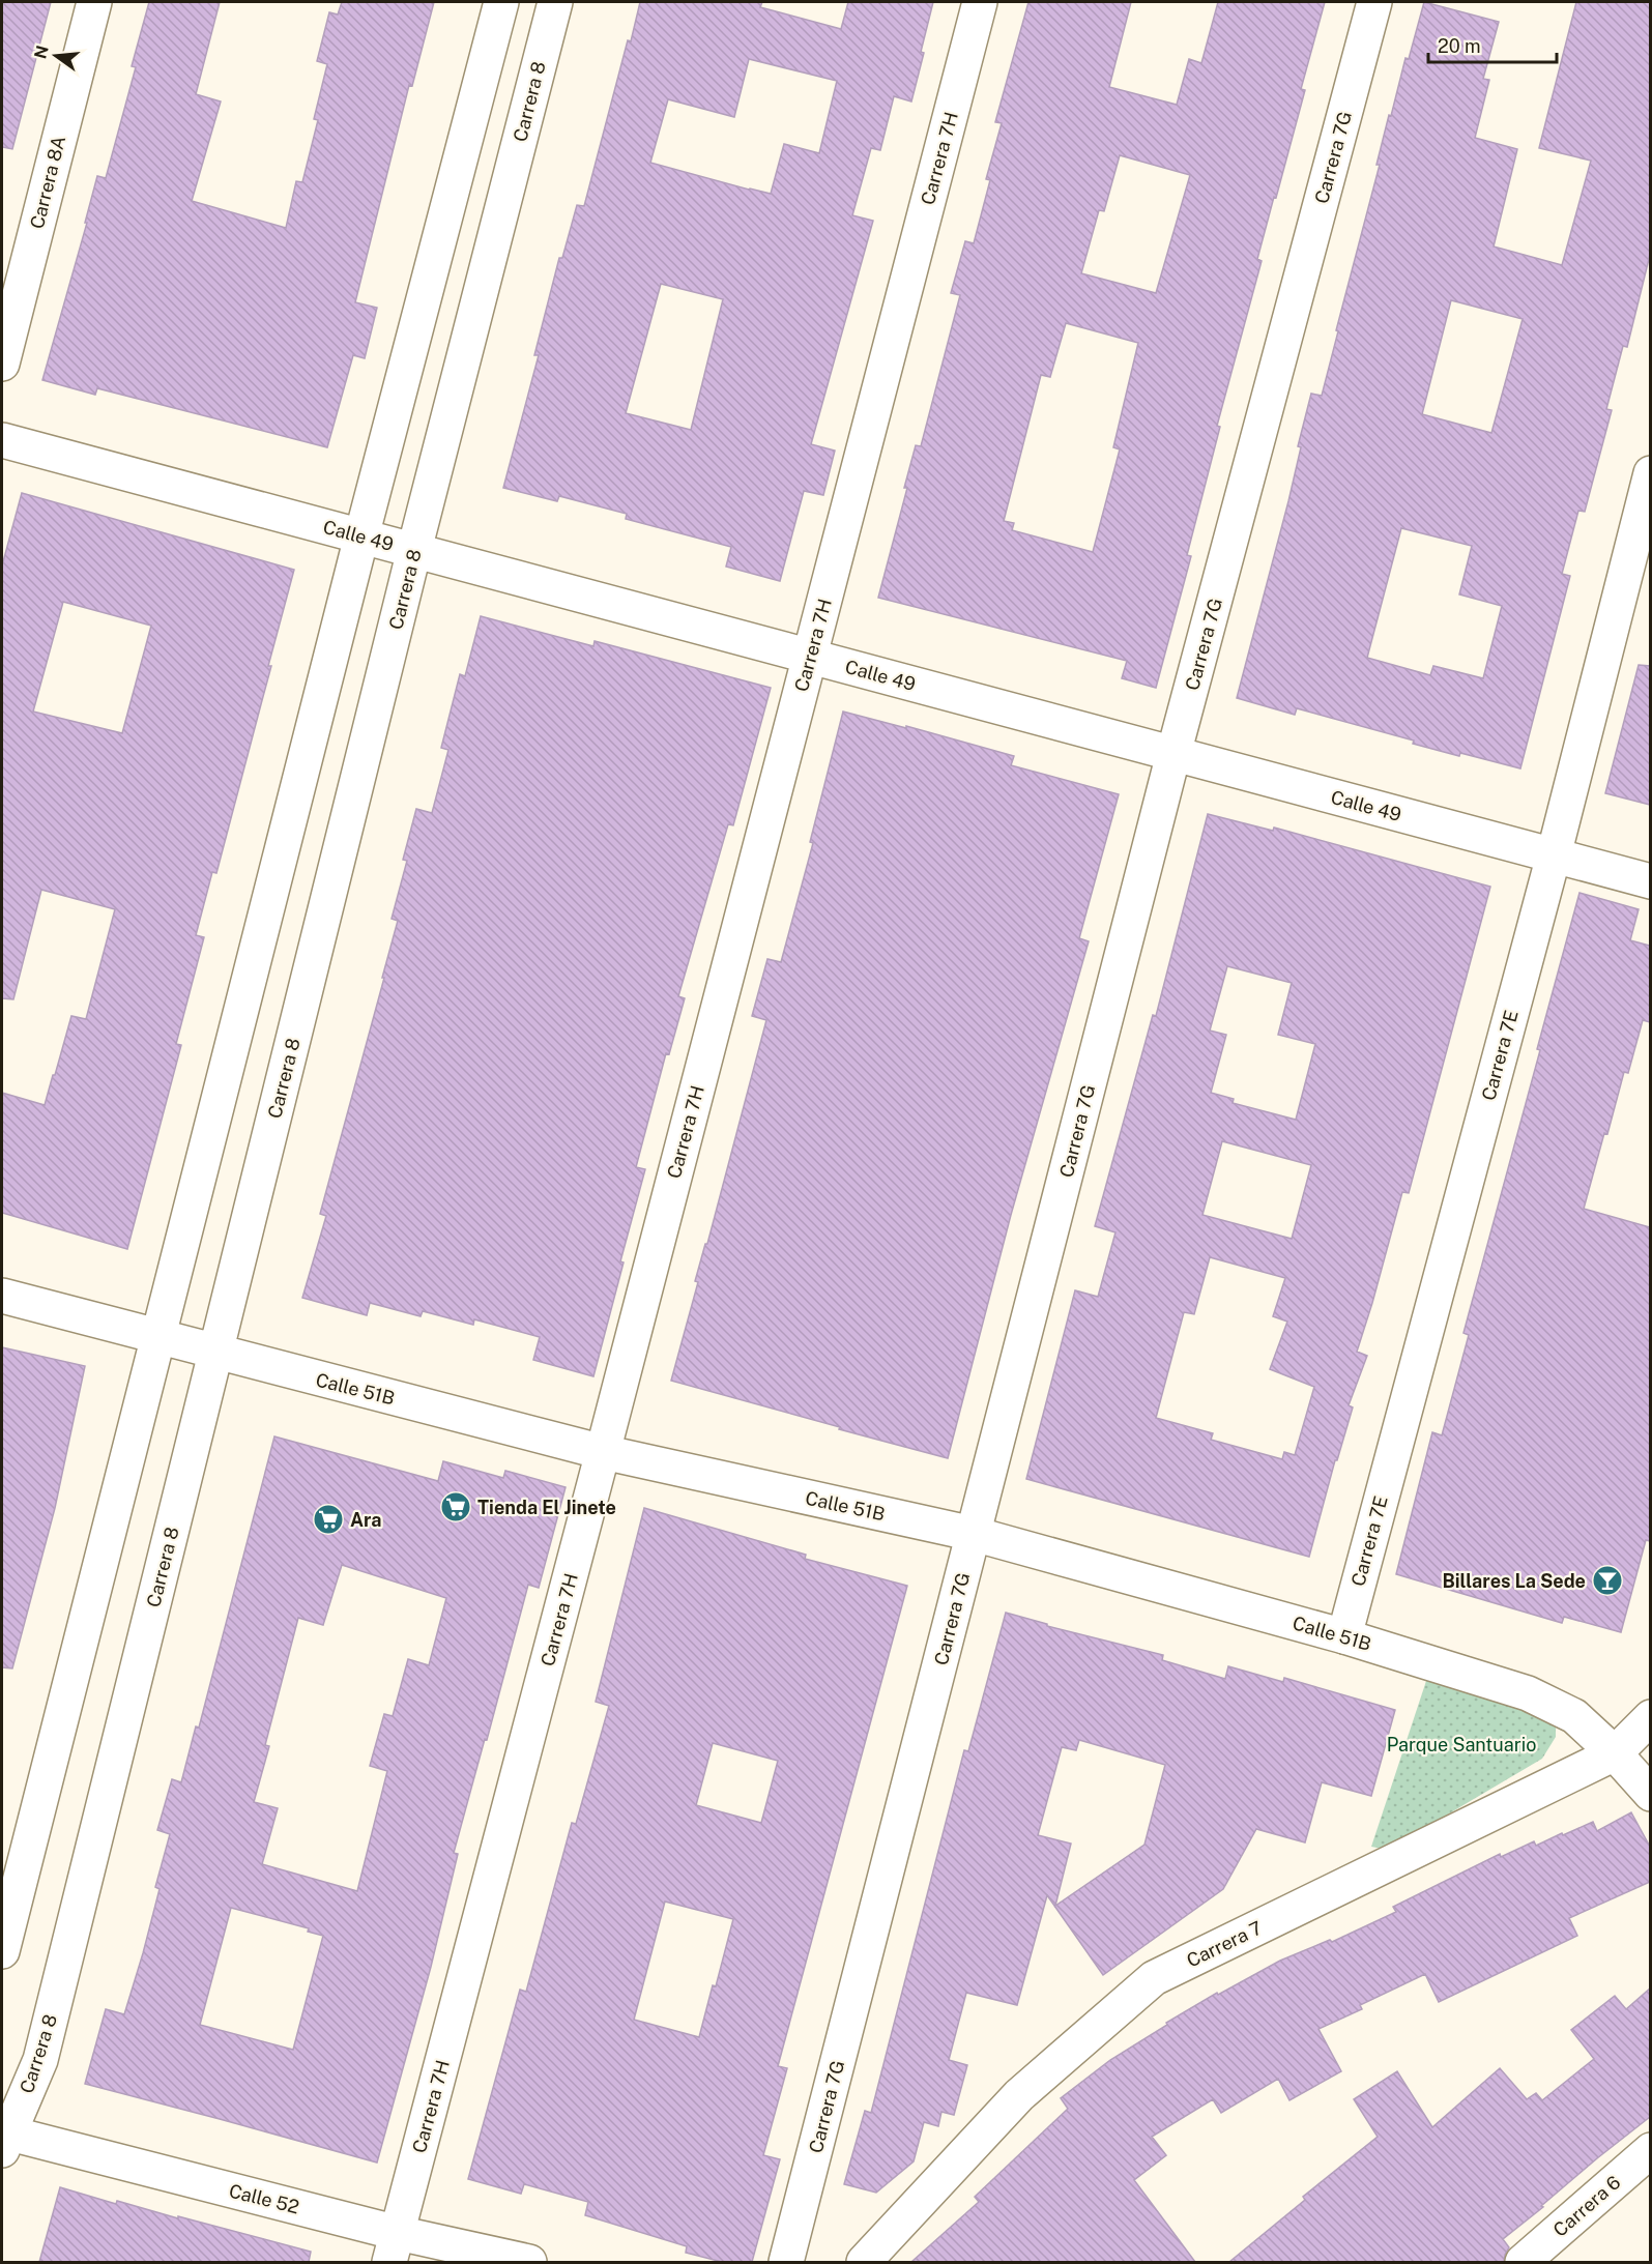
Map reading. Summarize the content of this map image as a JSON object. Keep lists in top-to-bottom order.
{
  "streets": {
    "street": [
      "Carrera 8",
      "Carrera 7G",
      "Carrera 7H",
      "Carrera 8A",
      "Calle 49",
      "Carrera 7E",
      "Calle 51B",
      "Carrera 7",
      "Calle 52",
      "Carrera 6"
    ]
  },
  "crossings": [
    ["Carrera 8", "Calle 49"],
    ["Carrera 8", "Calle 51B"],
    ["Carrera 8", "Calle 52"],
    ["Carrera 7G", "Calle 49"],
    ["Carrera 7G", "Calle 51B"],
    ["Carrera 7H", "Calle 49"],
    ["Carrera 7H", "Calle 51B"],
    ["Carrera 7H", "Calle 52"],
    ["Calle 49", "Carrera 7E"],
    ["Carrera 7E", "Calle 51B"],
    ["Calle 51B", "Carrera 7"]
  ],
  "parks": ["Parque Santuario"],
  "places": {
    "supermarket": ["Tienda El Jinete", "Ara"],
    "bar": ["Billares La Sede"]
  },
  "scale_bar": "20 m",
  "north": "left"
}
